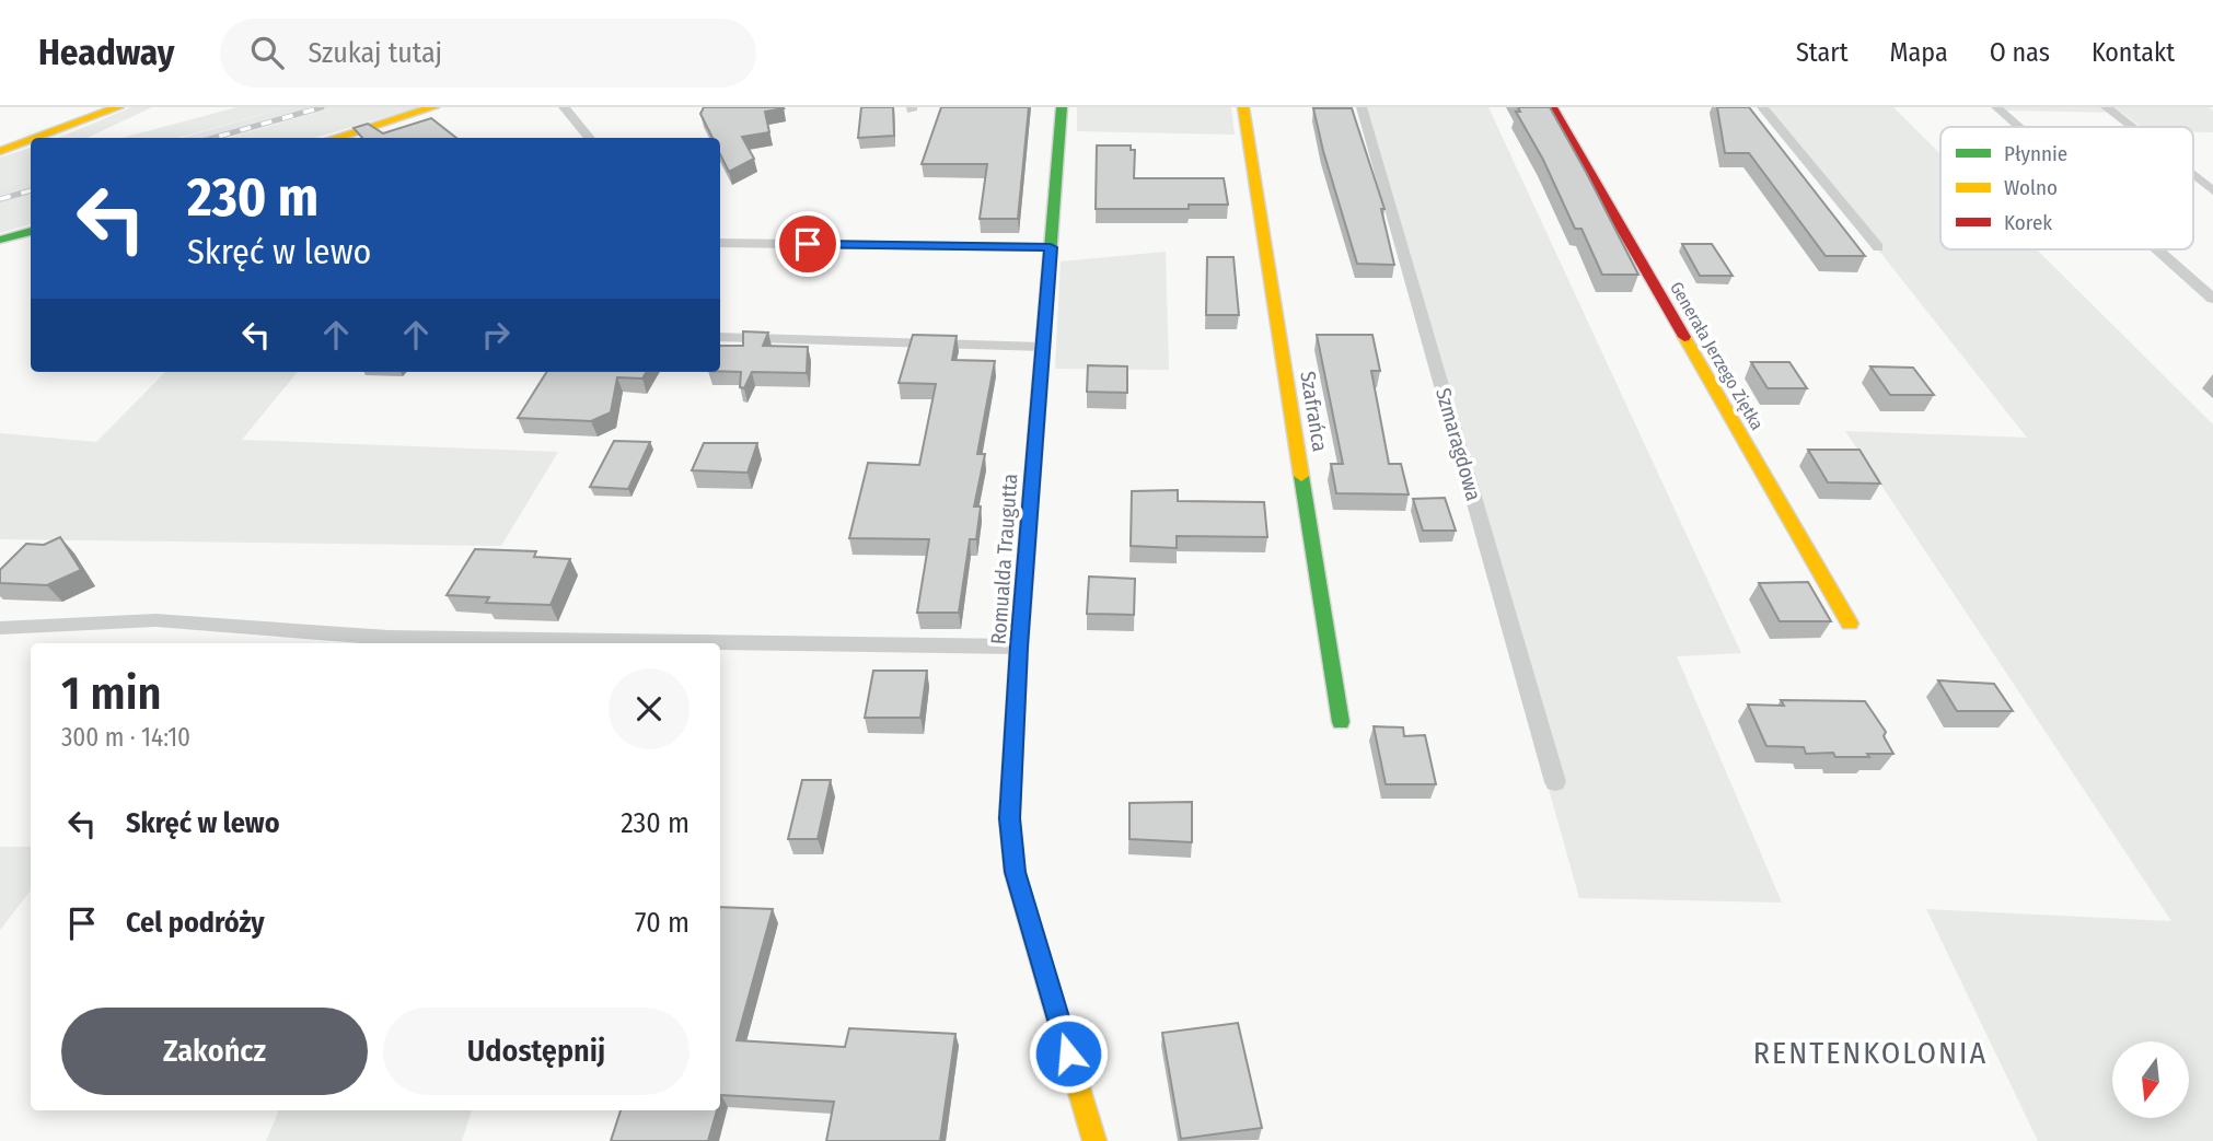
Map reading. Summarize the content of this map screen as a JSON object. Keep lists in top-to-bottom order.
{
  "streets": {
    "street": ["Generała Jerzego Ziętka", "Szafrańca", "Romualda Traugutta"],
    "lane": ["Szmaragdowa"]
  },
  "districts": ["RENTENKOLONIA"],
  "legend": ["Płynnie", "Wolno", "Korek"],
  "north": "bottom",
  "page": {
    "header": "Headway",
    "search": "Szukaj tutaj",
    "nav": [
      "Start",
      "Mapa",
      "O nas",
      "Kontakt"
    ],
    "turn": ["230 m", "Skręć w lewo"],
    "heading": ["1 min", "300 m · 14:10"],
    "list": [
      {
        "name": "Skręć w lewo",
        "value": "230 m"
      },
      {
        "name": "Cel podróży",
        "value": "70 m"
      }
    ],
    "buttons": ["Zakończ", "Udostępnij"]
  }
}
